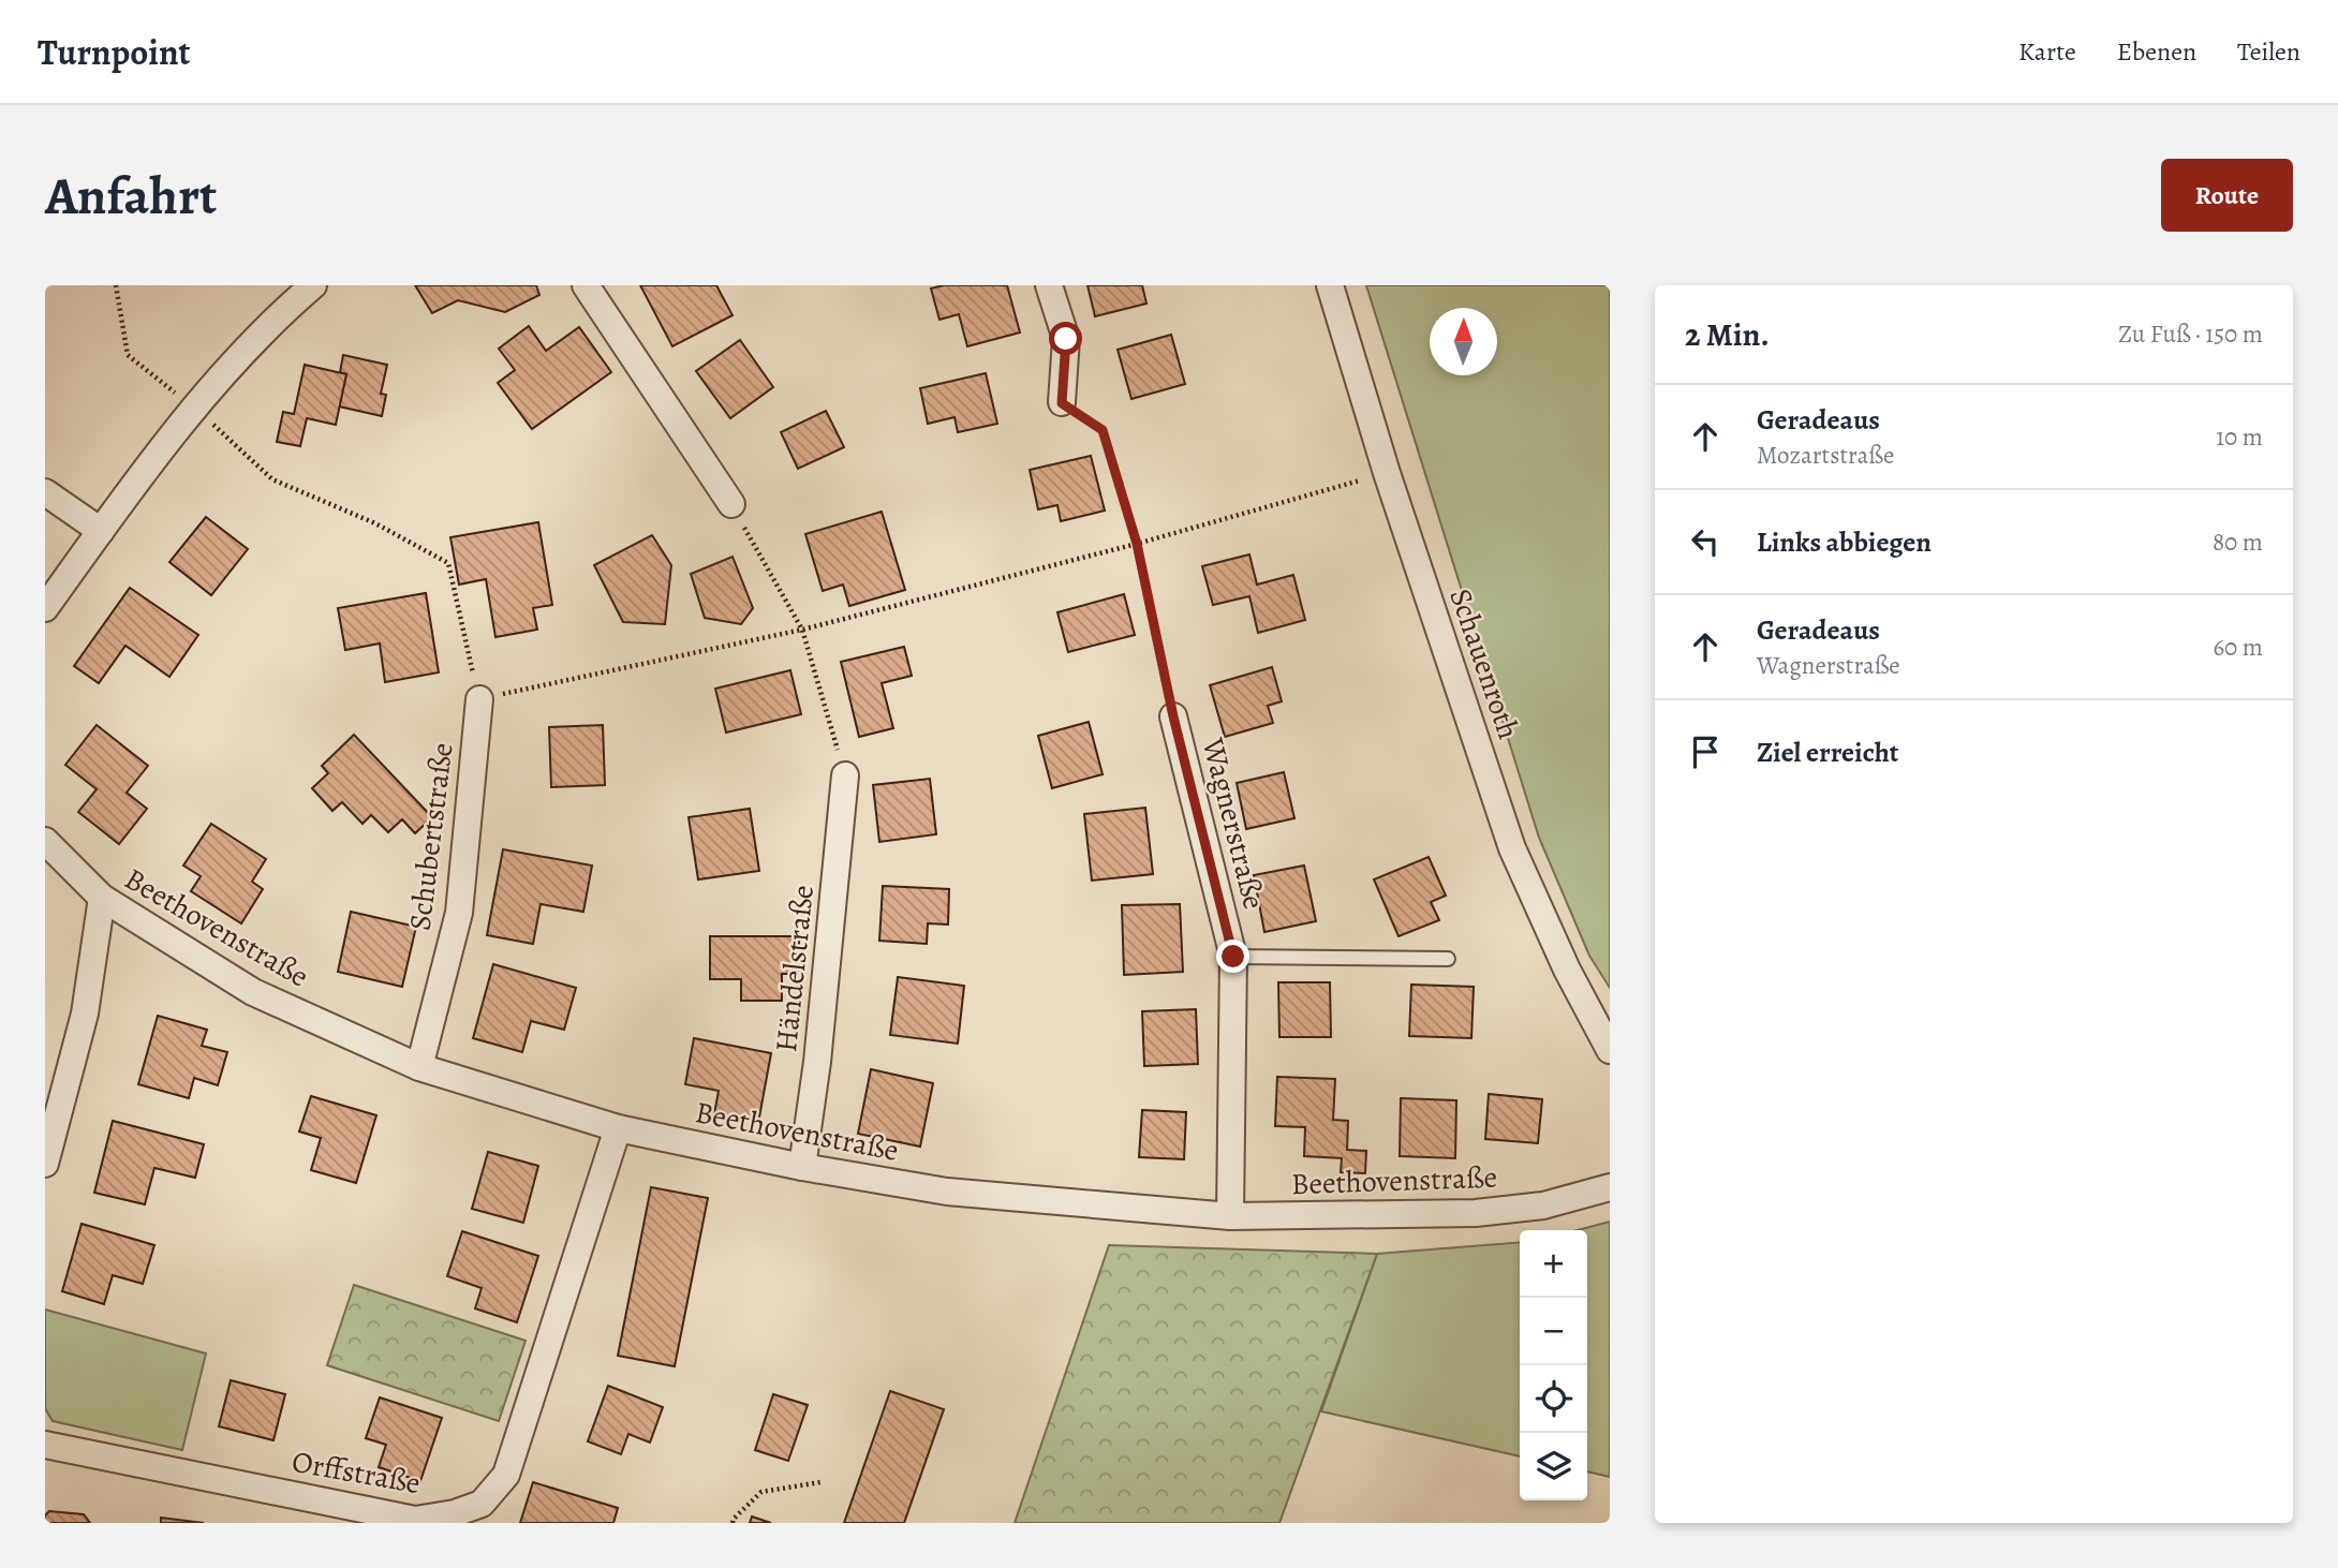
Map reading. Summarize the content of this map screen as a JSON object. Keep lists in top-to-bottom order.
{
  "streets": {
    "street": [
      "Schauenroth",
      "Wagnerstraße",
      "Schubertstraße",
      "Beethovenstraße",
      "Händelstraße",
      "Orffstraße"
    ]
  },
  "crossings": [
    ["Wagnerstraße", "Beethovenstraße"],
    ["Schubertstraße", "Beethovenstraße"],
    ["Beethovenstraße", "Händelstraße"],
    ["Beethovenstraße", "Orffstraße"]
  ],
  "north": "top",
  "page": {
    "header": "Turnpoint",
    "nav": ["Karte", "Ebenen", "Teilen"],
    "buttons": "Route",
    "title": "Anfahrt",
    "heading": ["2 Min.", "Zu Fuß · 150 m"],
    "list": [
      ["Geradeaus", "Mozartstraße", "10 m"],
      ["Links abbiegen", "80 m"],
      ["Geradeaus", "Wagnerstraße", "60 m"],
      "Ziel erreicht"
    ],
    "map_buttons": ["+", "−"]
  }
}
